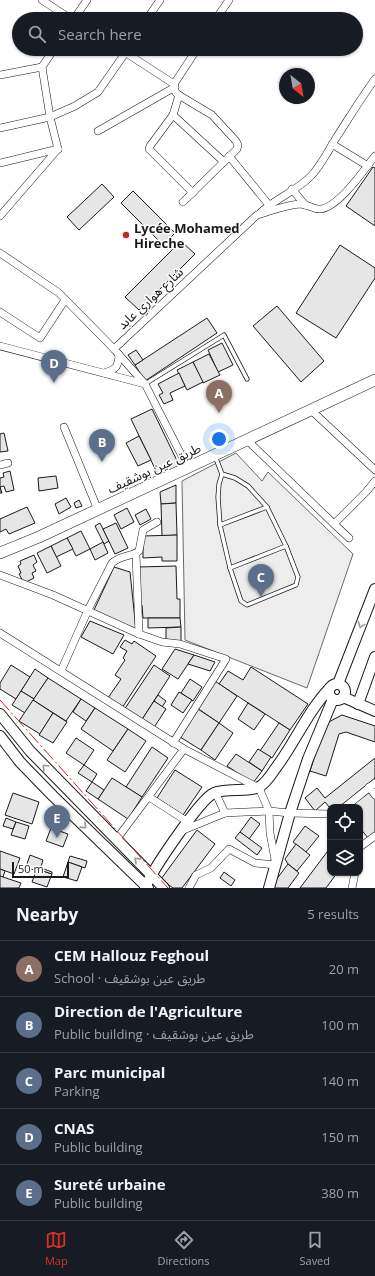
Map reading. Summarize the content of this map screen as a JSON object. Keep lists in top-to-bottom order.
{
  "streets": {
    "main road": ["طريق عين بوشقيف"],
    "street": ["شارع هواري عابد"]
  },
  "places": ["Lycée Mohamed Hireche"],
  "scale_bar": "50 m",
  "north": "bottom right",
  "page": {
    "search": "Search here",
    "pins": [
      "D",
      "A",
      "B",
      "C",
      "E"
    ],
    "scale": "50 m",
    "heading": ["Nearby", "5 results"],
    "list": [
      {
        "mark": "A",
        "name": "CEM Hallouz Feghoul",
        "note": "School · طريق عين بوشقيف",
        "value": "20 m"
      },
      {
        "mark": "B",
        "name": "Direction de l'Agriculture",
        "note": "Public building · طريق عين بوشقيف",
        "value": "100 m"
      },
      {
        "mark": "C",
        "name": "Parc municipal",
        "note": "Parking",
        "value": "140 m"
      },
      {
        "mark": "D",
        "name": "CNAS",
        "note": "Public building",
        "value": "150 m"
      },
      {
        "mark": "E",
        "name": "Sureté urbaine",
        "note": "Public building",
        "value": "380 m"
      }
    ],
    "nav": ["Map", "Directions", "Saved"]
  }
}
